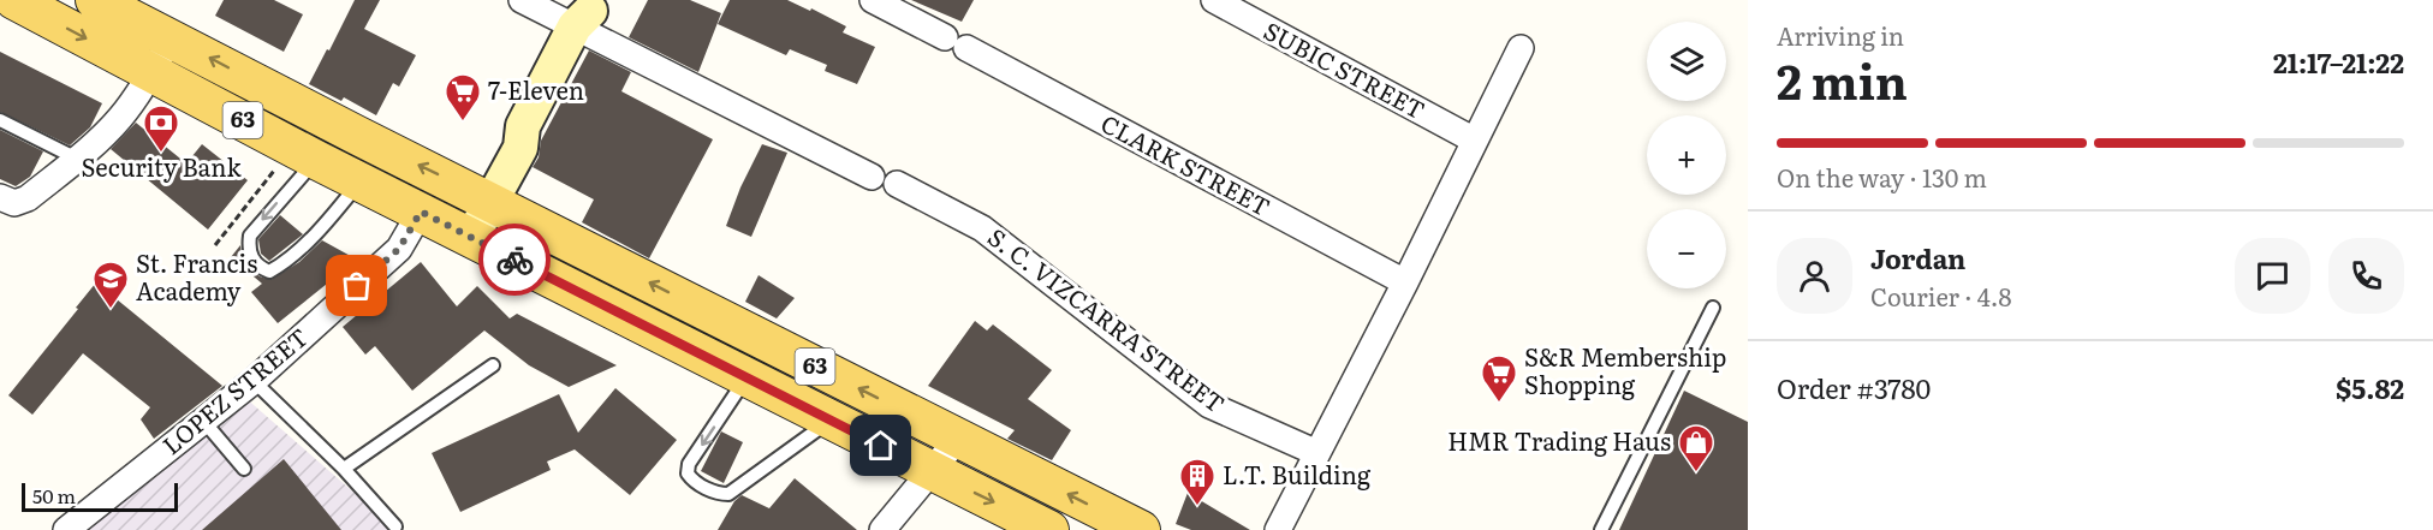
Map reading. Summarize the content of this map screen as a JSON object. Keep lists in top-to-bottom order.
{
  "streets": {
    "main road": ["63"],
    "street": [
      "SUBIC STREET",
      "CLARK STREET",
      "S. C. VIZCARRA STREET",
      "LOPEZ STREET"
    ]
  },
  "crossings": [
    ["63", "LOPEZ STREET"]
  ],
  "places": {
    "supermarket": ["7-Eleven", "S&R Membership Shopping"],
    "bank": ["Security Bank"],
    "school or university": ["St. Francis Academy"],
    "shop": ["HMR Trading Haus"],
    "building": ["L.T. Building"]
  },
  "scale_bar": "50 m",
  "page": {
    "heading": ["2 min", "Arriving in", "21:17–21:22"],
    "panel": [
      "Jordan",
      "Courier · 4.8",
      "Order #3780",
      "$5.82"
    ],
    "map_buttons": ["+", "−"],
    "bar": "On the way · 130 m",
    "scale": "50 m"
  }
}
